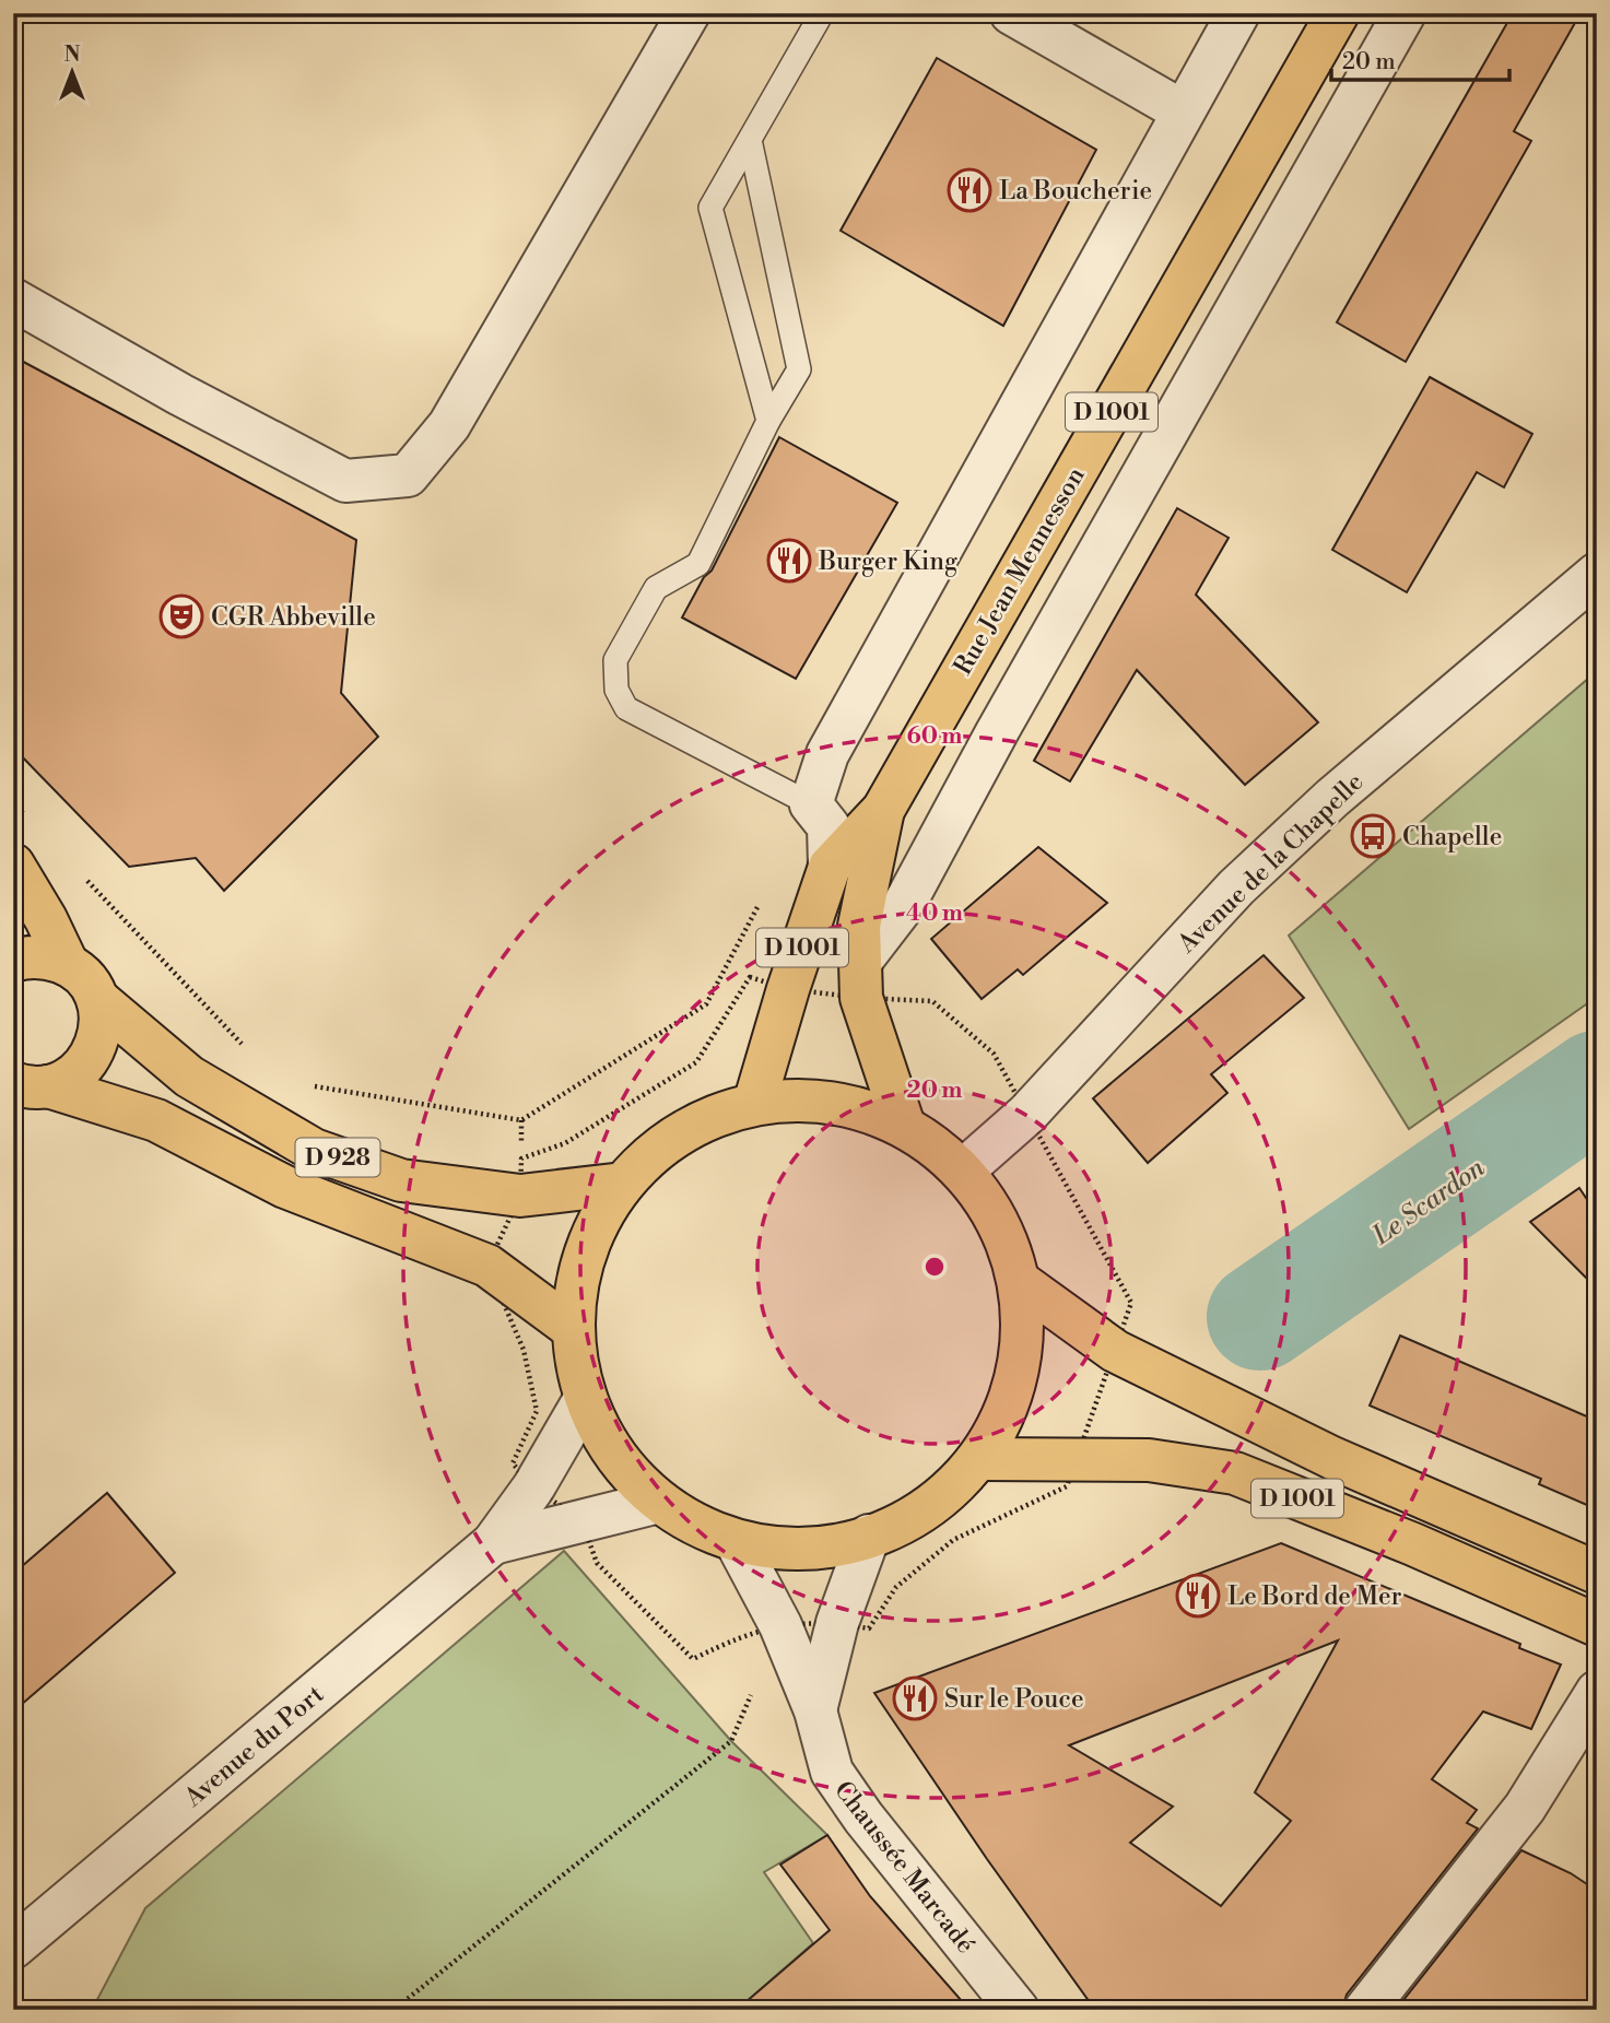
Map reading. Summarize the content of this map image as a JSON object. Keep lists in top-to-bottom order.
{
  "streets": {
    "main road": ["D 1001", "Rue Jean Mennesson", "D 928"],
    "street": ["Avenue de la Chapelle", "Avenue du Port", "Chaussée Marcadé"]
  },
  "water": ["Le Scardon"],
  "places": {
    "restaurant": [
      "La Boucherie",
      "Burger King",
      "Le Bord de Mer",
      "Sur le Pouce"
    ],
    "theatre": ["CGR Abbeville"],
    "bus stop": ["Chapelle"]
  },
  "scale_bar": "20 m",
  "north": "top",
  "rings": ["60 m", "40 m", "20 m"]
}
